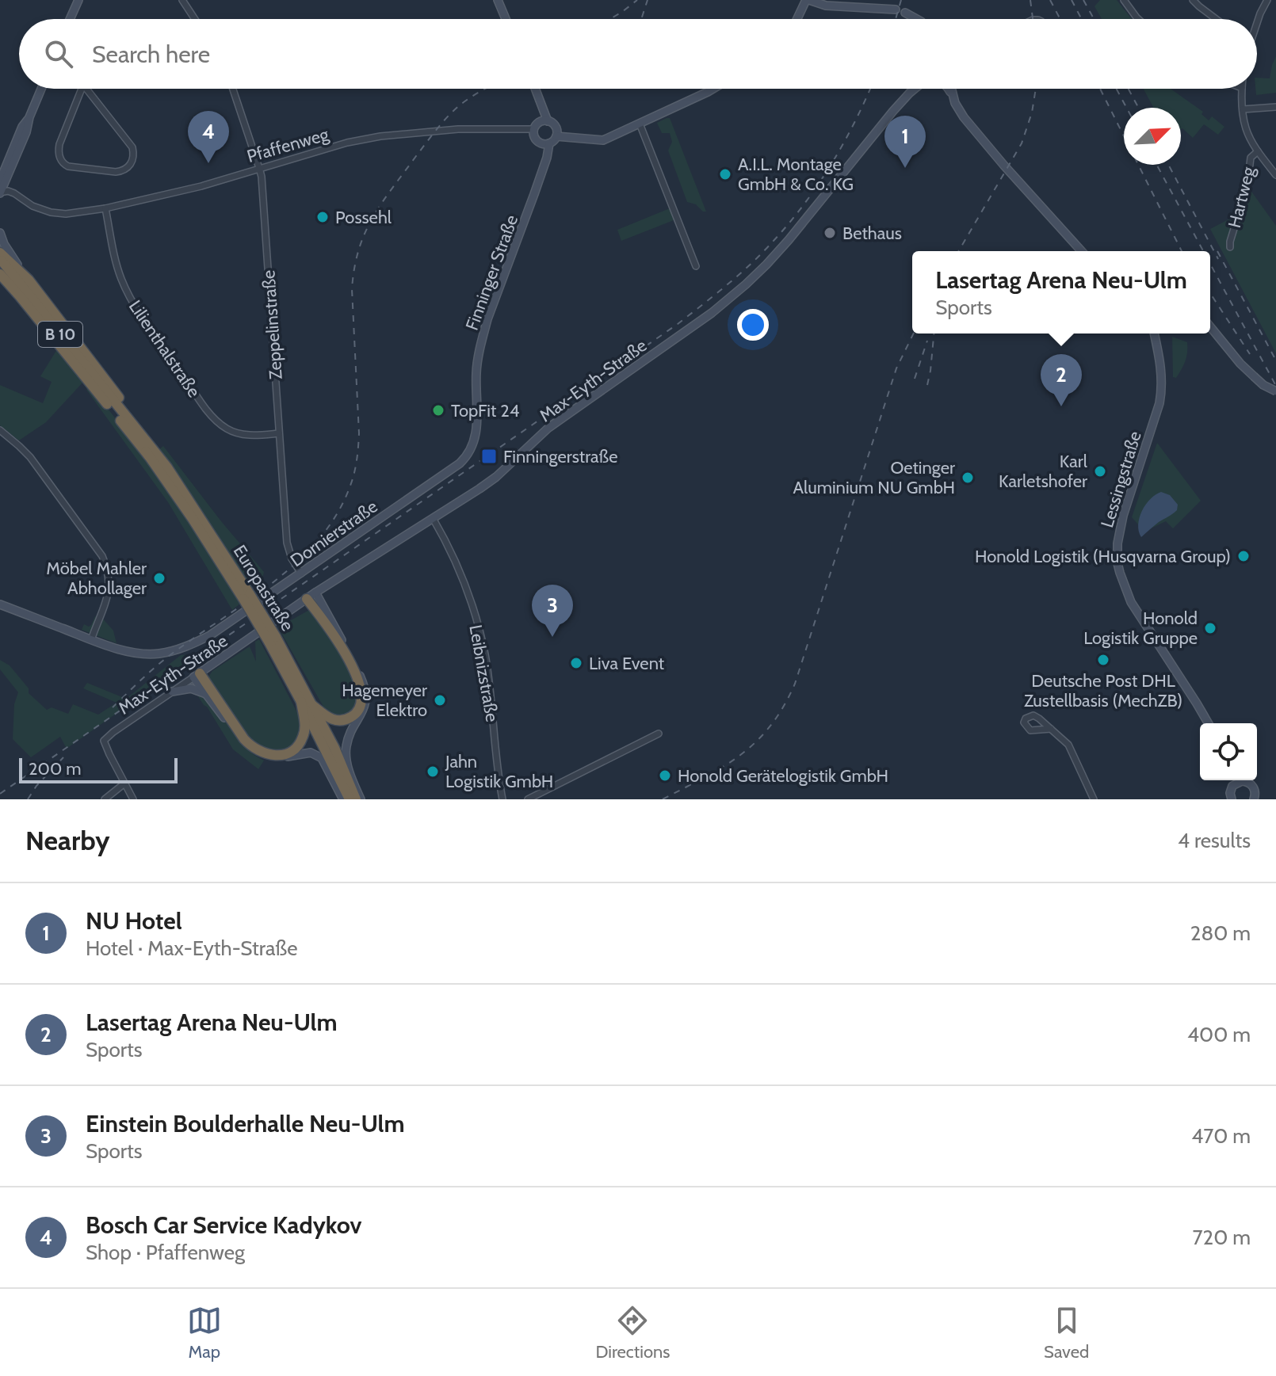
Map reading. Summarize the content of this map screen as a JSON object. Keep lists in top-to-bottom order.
{
  "streets": {
    "highway": ["B 10", "Europastraße"],
    "street": [
      "Pfaffenweg",
      "Hartweg",
      "Finninger Straße",
      "Zeppelinstraße",
      "Lilienthalstraße",
      "Max-Eyth-Straße",
      "Lessingstraße",
      "Dornierstraße",
      "Leibnizstraße"
    ]
  },
  "crossings": [
    ["Pfaffenweg", "Finninger Straße"],
    ["Pfaffenweg", "Zeppelinstraße"],
    ["Pfaffenweg", "Lilienthalstraße"],
    ["Finninger Straße", "Dornierstraße"],
    ["Zeppelinstraße", "Lilienthalstraße"],
    ["Zeppelinstraße", "Dornierstraße"],
    ["B 10", "Europastraße"],
    ["Max-Eyth-Straße", "Leibnizstraße"]
  ],
  "places": {
    "other": [
      "A.I.L. Montage GmbH & Co. KG",
      "Possehl",
      "Bethaus",
      "TopFit 24",
      "Karl Karletshofer",
      "Oetinger Aluminium NU GmbH",
      "Honold Logistik (Husqvarna Group)",
      "Möbel Mahler Abhollager",
      "Honold Logistik Gruppe",
      "Deutsche Post DHL Zustellbasis (MechZB)",
      "Liva Event",
      "Hagemeyer Elektro",
      "Jahn Logistik GmbH",
      "Honold Gerätelogistik GmbH"
    ],
    "transit": ["Finningerstraße"]
  },
  "scale_bar": "200 m",
  "north": "top right",
  "page": {
    "search": "Search here",
    "pins": [
      "4",
      "1",
      "2",
      "3"
    ],
    "popup": ["Lasertag Arena Neu-Ulm", "Sports"],
    "scale": "200 m",
    "heading": ["Nearby", "4 results"],
    "list": [
      {
        "mark": "1",
        "name": "NU Hotel",
        "note": "Hotel · Max-Eyth-Straße",
        "value": "280 m"
      },
      {
        "mark": "2",
        "name": "Lasertag Arena Neu-Ulm",
        "note": "Sports",
        "value": "400 m"
      },
      {
        "mark": "3",
        "name": "Einstein Boulderhalle Neu-Ulm",
        "note": "Sports",
        "value": "470 m"
      },
      {
        "mark": "4",
        "name": "Bosch Car Service Kadykov",
        "note": "Shop · Pfaffenweg",
        "value": "720 m"
      }
    ],
    "nav": ["Map", "Directions", "Saved"]
  }
}
